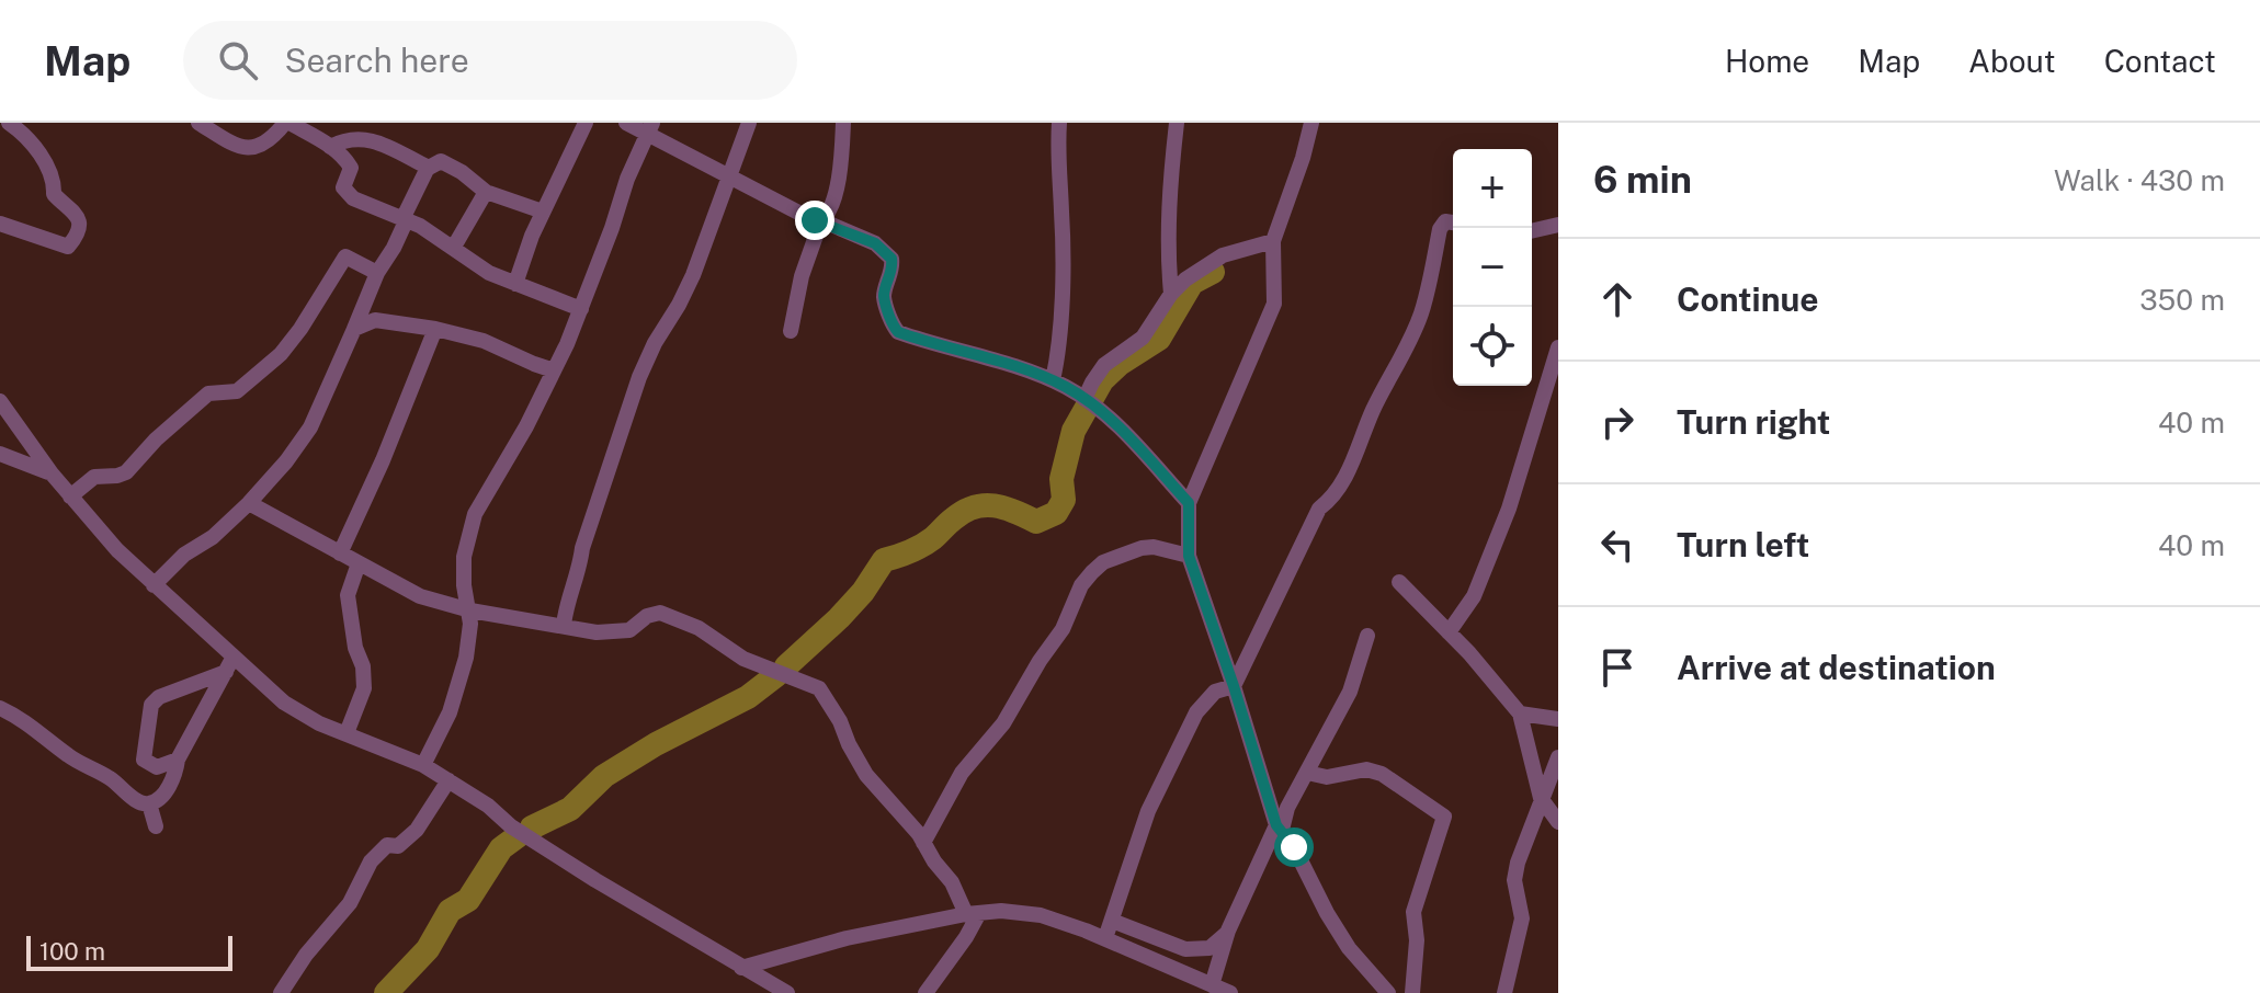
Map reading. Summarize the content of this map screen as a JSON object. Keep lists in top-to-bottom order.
{
  "scale_bar": "100 m",
  "page": {
    "header": "Map",
    "search": "Search here",
    "nav": [
      "Home",
      "Map",
      "About",
      "Contact"
    ],
    "heading": ["6 min", "Walk · 430 m"],
    "map_buttons": ["+", "−"],
    "list": [
      ["Continue", "350 m"],
      ["Turn right", "40 m"],
      ["Turn left", "40 m"],
      "Arrive at destination"
    ],
    "scale": "100 m"
  }
}
